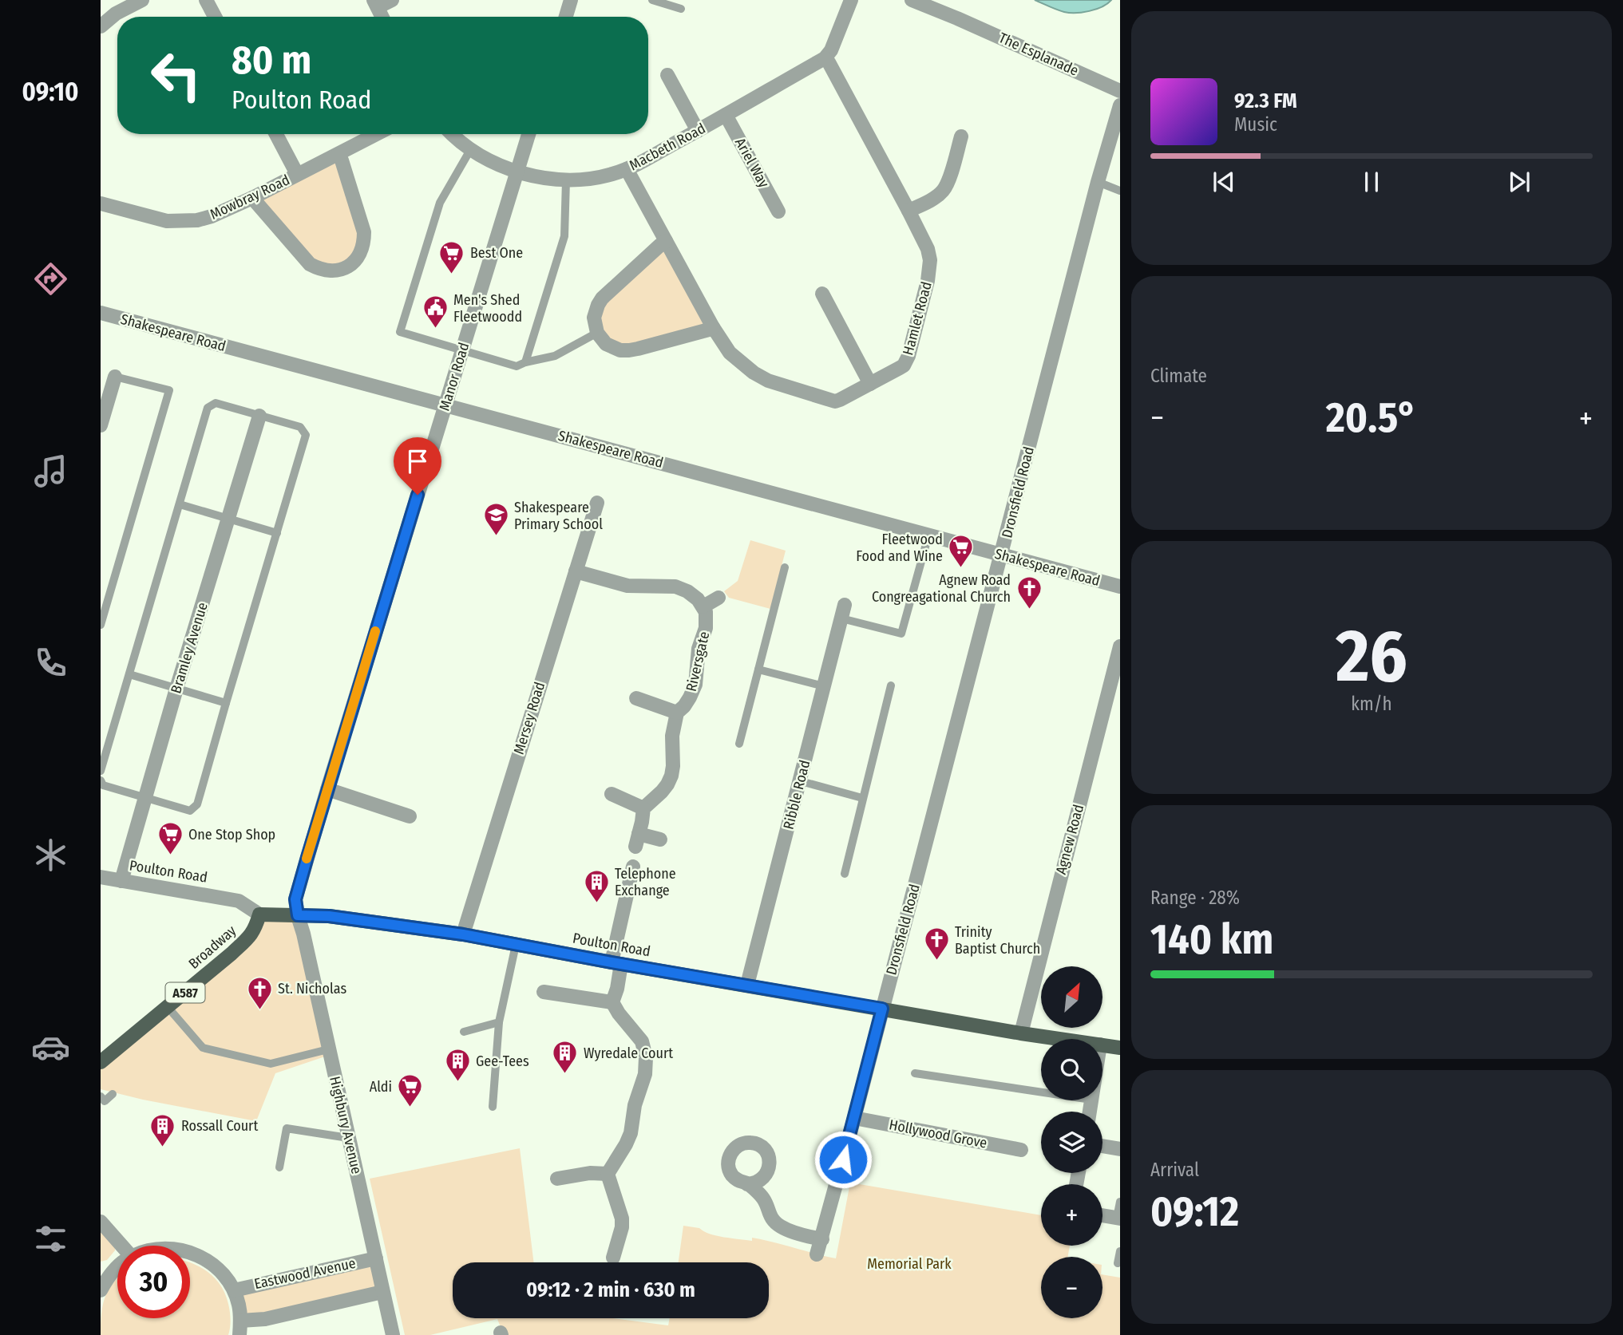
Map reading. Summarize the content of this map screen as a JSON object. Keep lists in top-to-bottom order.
{
  "streets": {
    "main road": ["Poulton Road", "Broadway", "A587"],
    "street": [
      "The Esplanade",
      "Macbeth Road",
      "Ariel Way",
      "Mowbray Road",
      "Hamlet Road",
      "Shakespeare Road",
      "Manor Road",
      "Dronsfield Road",
      "Bramley Avenue",
      "Riversgate",
      "Mersey Road",
      "Ribble Road",
      "Agnew Road",
      "Highbury Avenue",
      "Hollywood Grove",
      "Eastwood Avenue"
    ]
  },
  "crossings": [
    ["Macbeth Road", "Ariel Way"],
    ["Macbeth Road", "Hamlet Road"],
    ["Macbeth Road", "Manor Road"],
    ["Shakespeare Road", "Manor Road"],
    ["Shakespeare Road", "Dronsfield Road"],
    ["Manor Road", "Poulton Road"],
    ["Manor Road", "Highbury Avenue"],
    ["Dronsfield Road", "Poulton Road"],
    ["Dronsfield Road", "Hollywood Grove"],
    ["Bramley Avenue", "Poulton Road"],
    ["Mersey Road", "Poulton Road"],
    ["Ribble Road", "Poulton Road"],
    ["Agnew Road", "Poulton Road"],
    ["Poulton Road", "Broadway"],
    ["Poulton Road", "Highbury Avenue"],
    ["Highbury Avenue", "Eastwood Avenue"]
  ],
  "parks": ["Memorial Park"],
  "places": {
    "supermarket": [
      "Best One",
      "Fleetwood Food and Wine",
      "One Stop Shop",
      "Aldi"
    ],
    "public building": ["Men's Shed Fleetwoodd"],
    "school or university": ["Shakespeare Primary School"],
    "church": ["Agnew Road Congreagational Church", "Trinity Baptist Church", "St. Nicholas"],
    "building": [
      "Telephone Exchange",
      "Wyredale Court",
      "Gee-Tees",
      "Rossall Court"
    ]
  },
  "north": "top right",
  "page": {
    "tabs": "09:10",
    "turn": ["80 m", "Poulton Road"],
    "song": ["92.3 FM", "Music"],
    "tile": [
      "Climate",
      ["26", "km/h"],
      ["Range · 28%", "140 km"],
      ["Arrival", "09:12"]
    ],
    "heat": ["−", "20.5°", "+"],
    "map_buttons": ["+", "−"],
    "limit": "30",
    "trip": "09:12 · 2 min · 630 m"
  }
}
